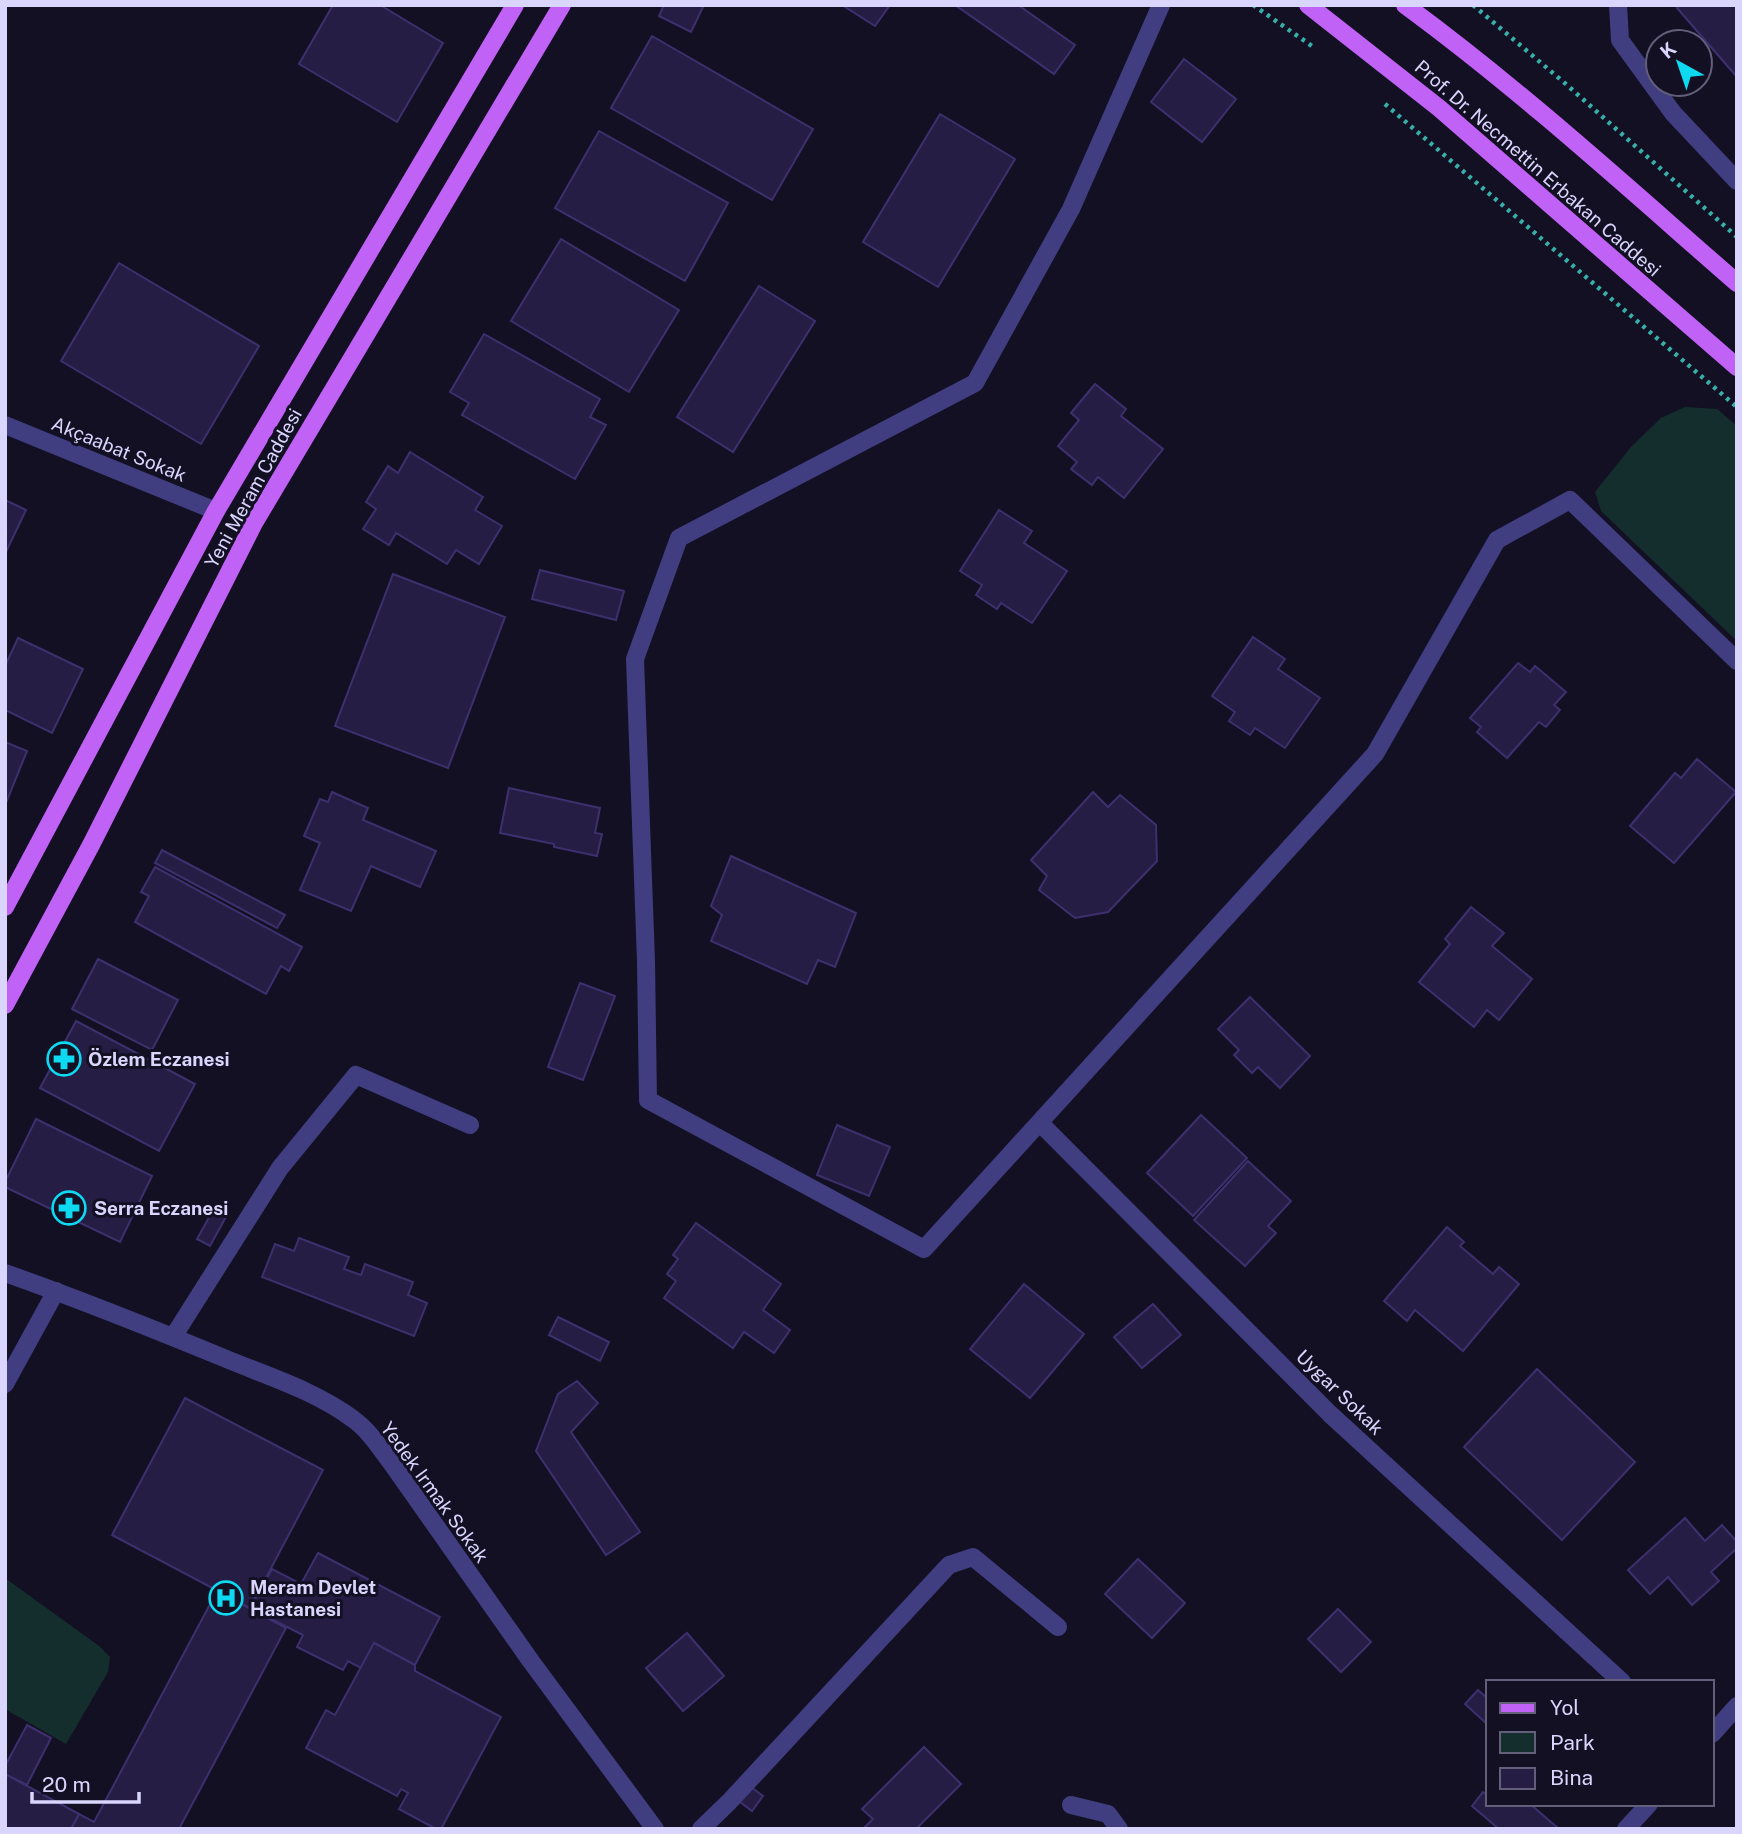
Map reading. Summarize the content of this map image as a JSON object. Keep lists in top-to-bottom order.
{
  "streets": {
    "main road": ["Prof. Dr. Necmettin Erbakan Caddesi", "Yeni Meram Caddesi"],
    "street": ["Akçaabat Sokak", "Uygar Sokak", "Yedek Irmak Sokak"]
  },
  "crossings": [
    ["Akçaabat Sokak", "Yeni Meram Caddesi"]
  ],
  "places": {
    "pharmacy": ["Özlem Eczanesi", "Serra Eczanesi"],
    "hospital": ["Meram Devlet Hastanesi"]
  },
  "legend": ["Yol", "Park", "Bina"],
  "scale_bar": "20 m",
  "north": "top left"
}
